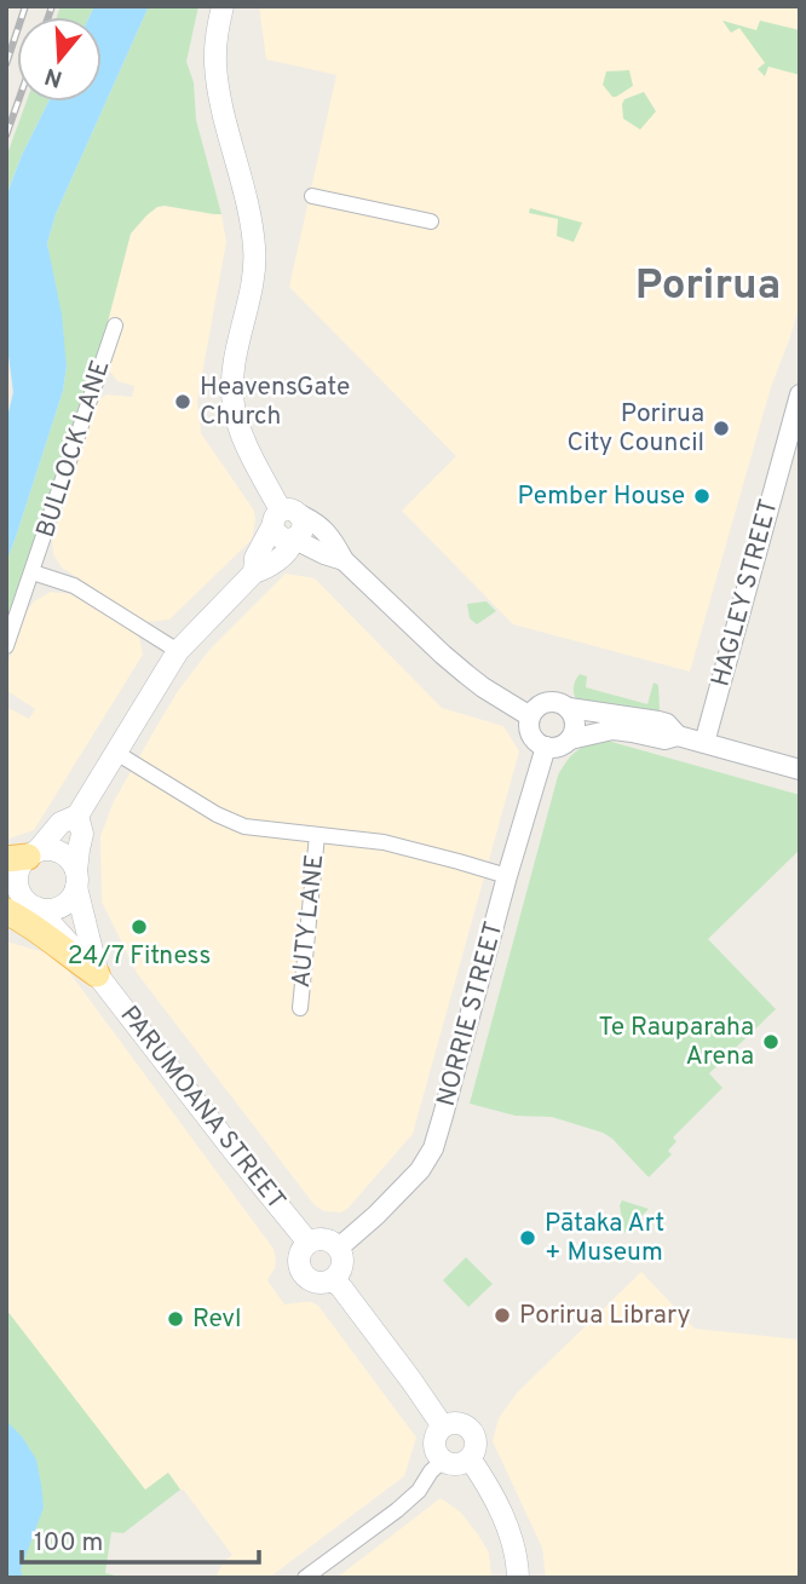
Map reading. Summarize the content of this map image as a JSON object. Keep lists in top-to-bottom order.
{
  "streets": {
    "main road": ["PARUMOANA STREET"],
    "street": [
      "BULLOCK LANE",
      "HAGLEY STREET",
      "AUTY LANE",
      "NORRIE STREET"
    ]
  },
  "crossings": [
    ["NORRIE STREET", "PARUMOANA STREET"]
  ],
  "districts": ["Porirua"],
  "places": [
    "HeavensGate Church",
    "Porirua City Council",
    "Pember House",
    "24/7 Fitness",
    "Te Rauparaha Arena",
    "Pātaka Art + Museum",
    "Porirua Library",
    "Revl"
  ],
  "scale_bar": "100 m",
  "north": "bottom"
}
